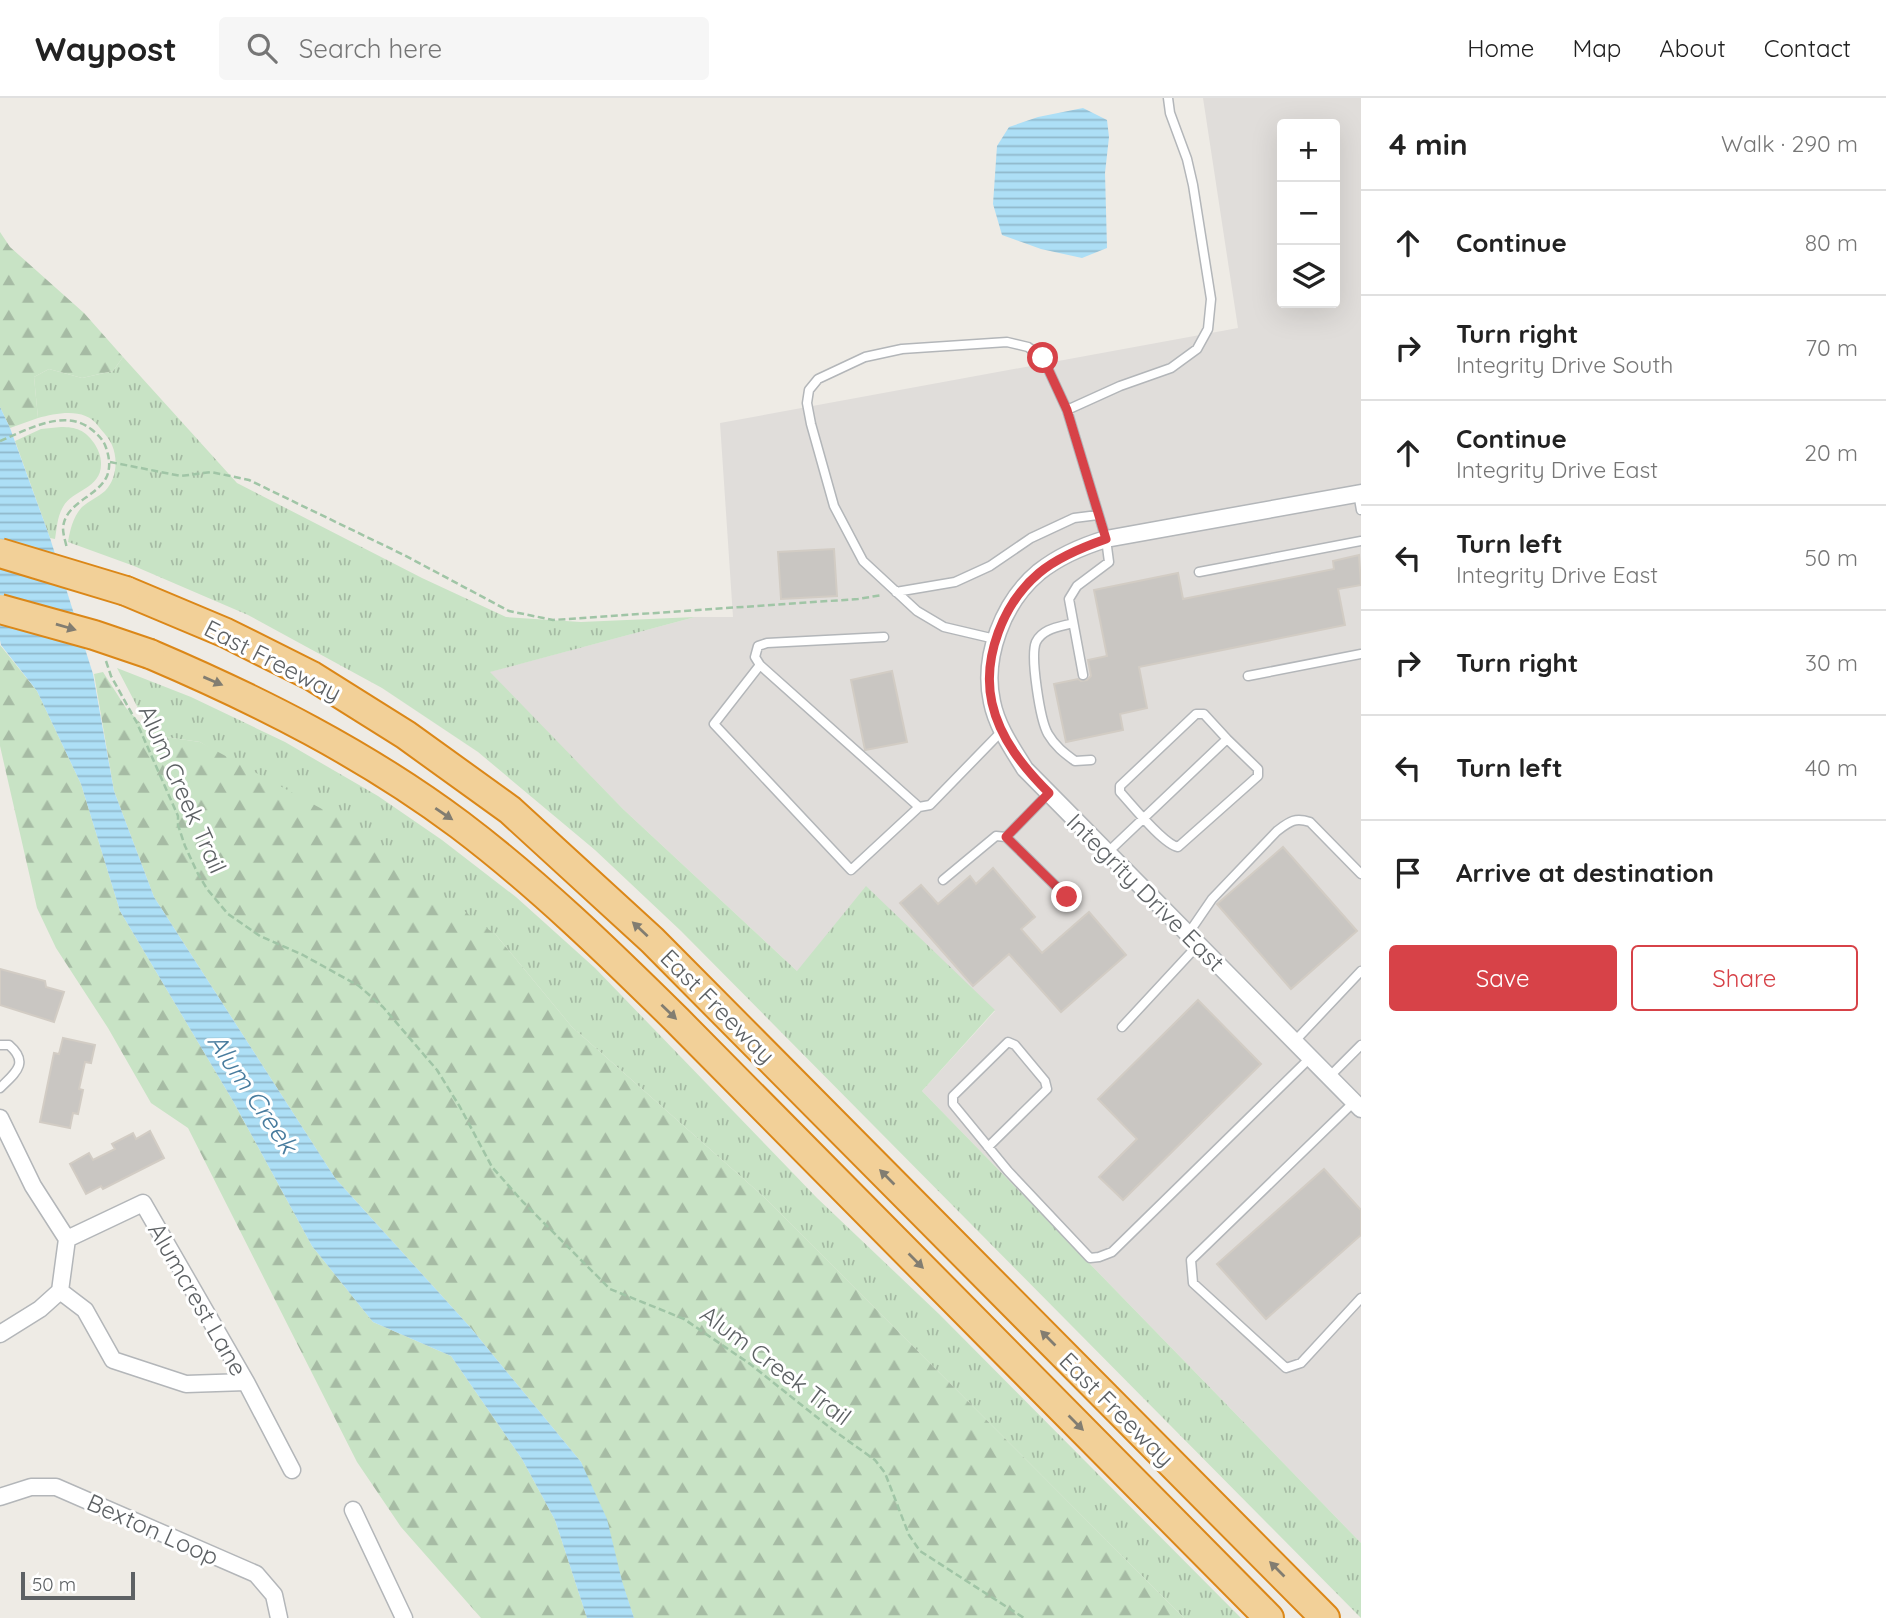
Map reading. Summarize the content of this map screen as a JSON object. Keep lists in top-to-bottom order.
{
  "streets": {
    "highway": ["East Freeway"],
    "street": ["Integrity Drive East", "Alumcrest Lane", "Bexton Loop"],
    "path": ["Alum Creek Trail"]
  },
  "water": ["Alum Creek"],
  "scale_bar": "50 m",
  "page": {
    "header": "Waypost",
    "search": "Search here",
    "nav": [
      "Home",
      "Map",
      "About",
      "Contact"
    ],
    "heading": ["4 min", "Walk · 290 m"],
    "map_buttons": ["+", "−"],
    "list": [
      ["Continue", "80 m"],
      ["Turn right", "Integrity Drive South", "70 m"],
      ["Continue", "Integrity Drive East", "20 m"],
      ["Turn left", "Integrity Drive East", "50 m"],
      ["Turn right", "30 m"],
      ["Turn left", "40 m"],
      "Arrive at destination"
    ],
    "buttons": ["Save", "Share"],
    "scale": "50 m"
  }
}
